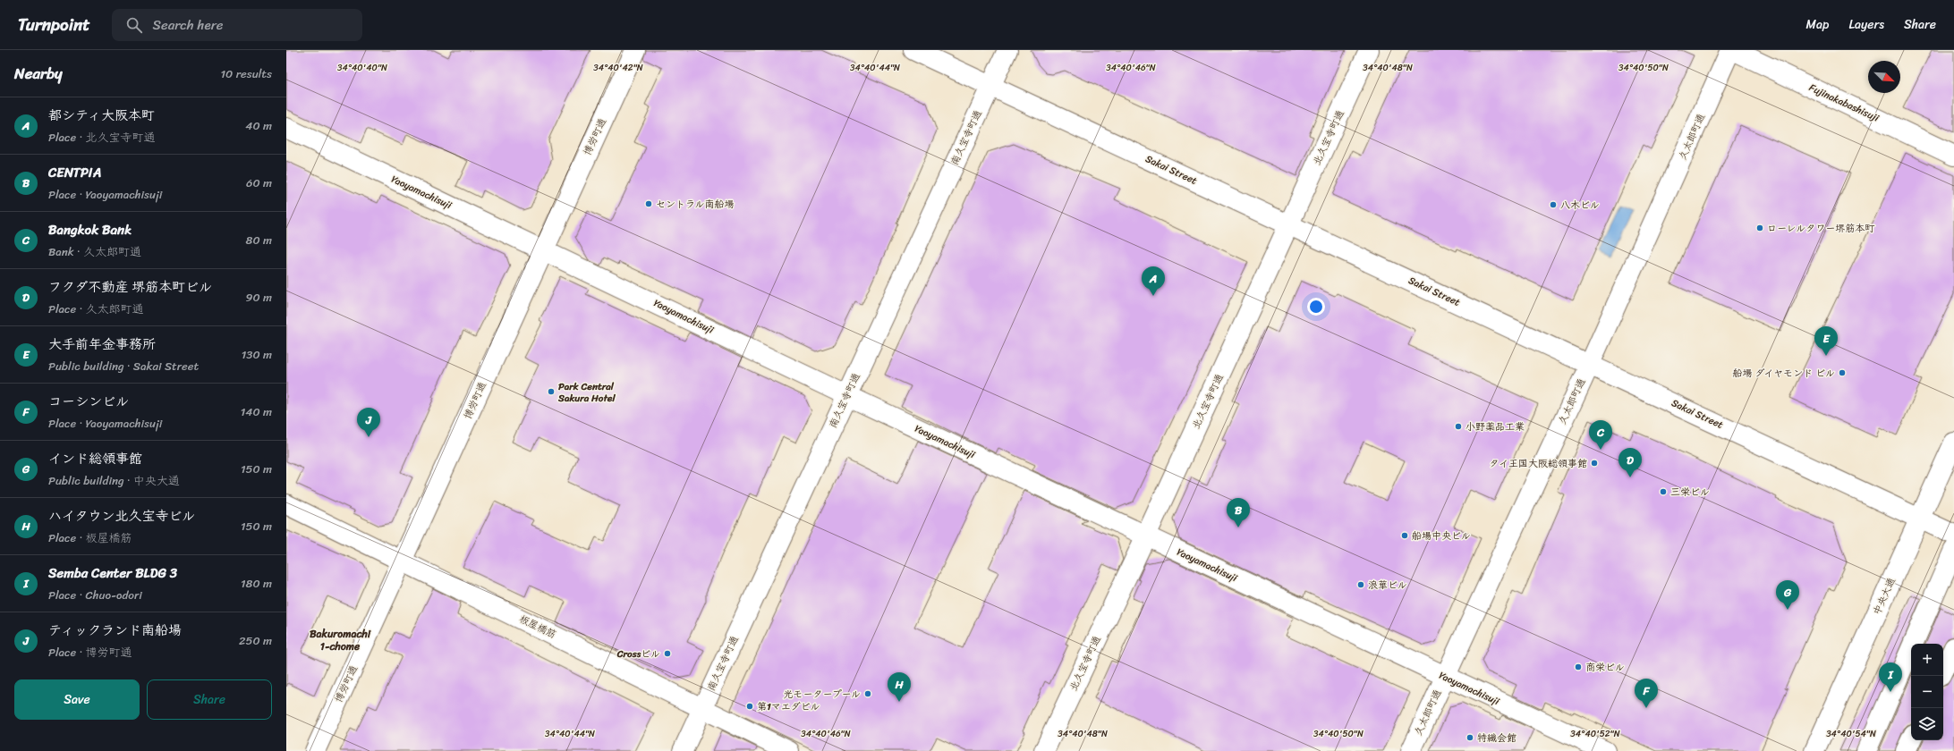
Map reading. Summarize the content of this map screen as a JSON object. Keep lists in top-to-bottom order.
{
  "streets": {
    "main road": [
      "Fujinakabashisuji",
      "博労町通",
      "久太郎町通",
      "南久宝寺町通",
      "北久宝寺町通",
      "Sakai Street",
      "Yaoyamachisuji",
      "中央大通",
      "板屋橋筋"
    ]
  },
  "crossings": [
    ["Fujinakabashisuji", "久太郎町通"],
    ["博労町通", "Yaoyamachisuji"],
    ["博労町通", "板屋橋筋"],
    ["久太郎町通", "Sakai Street"],
    ["久太郎町通", "Yaoyamachisuji"],
    ["南久宝寺町通", "Sakai Street"],
    ["南久宝寺町通", "Yaoyamachisuji"],
    ["南久宝寺町通", "板屋橋筋"],
    ["北久宝寺町通", "Sakai Street"],
    ["北久宝寺町通", "Yaoyamachisuji"],
    ["Sakai Street", "中央大通"]
  ],
  "districts": ["Bakuromachi 1-chome"],
  "places": [
    "セントラル南船場",
    "八木ビル",
    "ローレルタワー堺筋本町",
    "船場 ダイヤモンド ビル",
    "Park Central Sakura Hotel",
    "小野薬品工業",
    "タイ王国大阪総領事館",
    "三栄ビル",
    "船場中央ビル",
    "浪華ビル",
    "Crossビル",
    "商栄ビル",
    "光モータープール",
    "第1マエダビル",
    "特繊会館"
  ],
  "north": "bottom right",
  "page": {
    "header": "Turnpoint",
    "search": "Search here",
    "nav": ["Map", "Layers", "Share"],
    "heading": ["Nearby", "10 results"],
    "list": [
      {
        "mark": "A",
        "name": "都シティ大阪本町",
        "note": "Place · 北久宝寺町通",
        "value": "40 m"
      },
      {
        "mark": "B",
        "name": "CENTPIA",
        "note": "Place · Yaoyamachisuji",
        "value": "60 m"
      },
      {
        "mark": "C",
        "name": "Bangkok Bank",
        "note": "Bank · 久太郎町通",
        "value": "80 m"
      },
      {
        "mark": "D",
        "name": "フクダ不動産 堺筋本町ビル",
        "note": "Place · 久太郎町通",
        "value": "90 m"
      },
      {
        "mark": "E",
        "name": "大手前年金事務所",
        "note": "Public building · Sakai Street",
        "value": "130 m"
      },
      {
        "mark": "F",
        "name": "コーシンビル",
        "note": "Place · Yaoyamachisuji",
        "value": "140 m"
      },
      {
        "mark": "G",
        "name": "インド総領事館",
        "note": "Public building · 中央大通",
        "value": "150 m"
      },
      {
        "mark": "H",
        "name": "ハイタウン北久宝寺ビル",
        "note": "Place · 板屋橋筋",
        "value": "150 m"
      },
      {
        "mark": "I",
        "name": "Semba Center BLDG 3",
        "note": "Place · Chuo-odori",
        "value": "180 m"
      },
      {
        "mark": "J",
        "name": "ティックランド南船場",
        "note": "Place · 博労町通",
        "value": "250 m"
      }
    ],
    "pins": [
      "A",
      "E",
      "J",
      "C",
      "D",
      "B",
      "G",
      "I",
      "H",
      "F"
    ],
    "map_buttons": ["+", "−"],
    "buttons": ["Save", "Share"]
  },
  "coordinates": [
    "34°40'42\"N",
    "34°40'44\"N",
    "34°40'46\"N",
    "34°40'48\"N",
    "34°40'50\"N",
    "34°40'40\"N",
    "34°40'52\"N",
    "34°40'54\"N"
  ]
}
